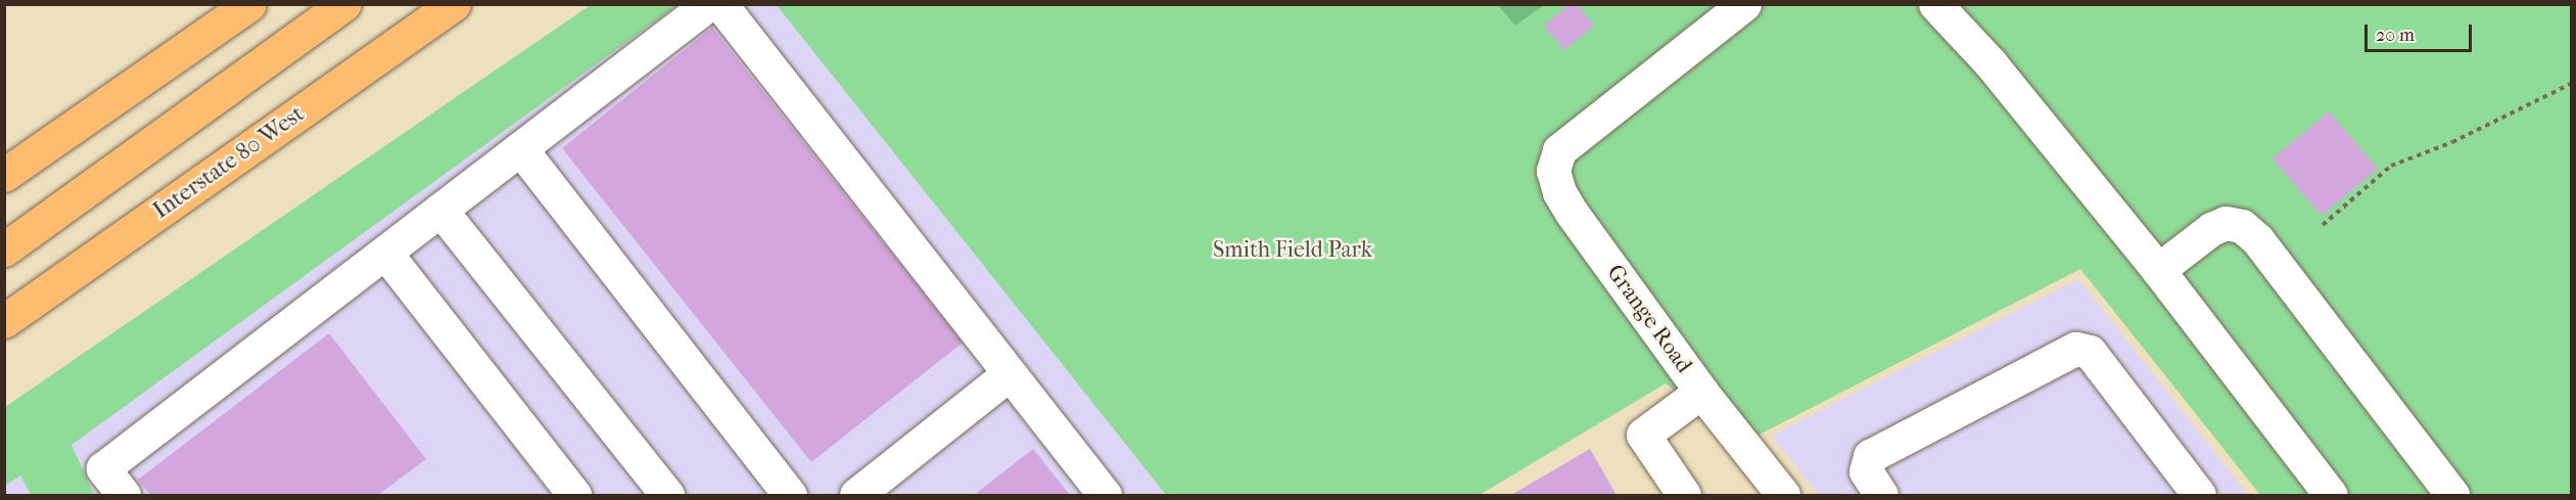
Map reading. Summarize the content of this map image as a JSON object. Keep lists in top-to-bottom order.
{
  "streets": {
    "highway": ["Interstate 80 West"],
    "street": ["Grange Road"]
  },
  "parks": ["Smith Field Park"],
  "scale_bar": "20 m"
}
